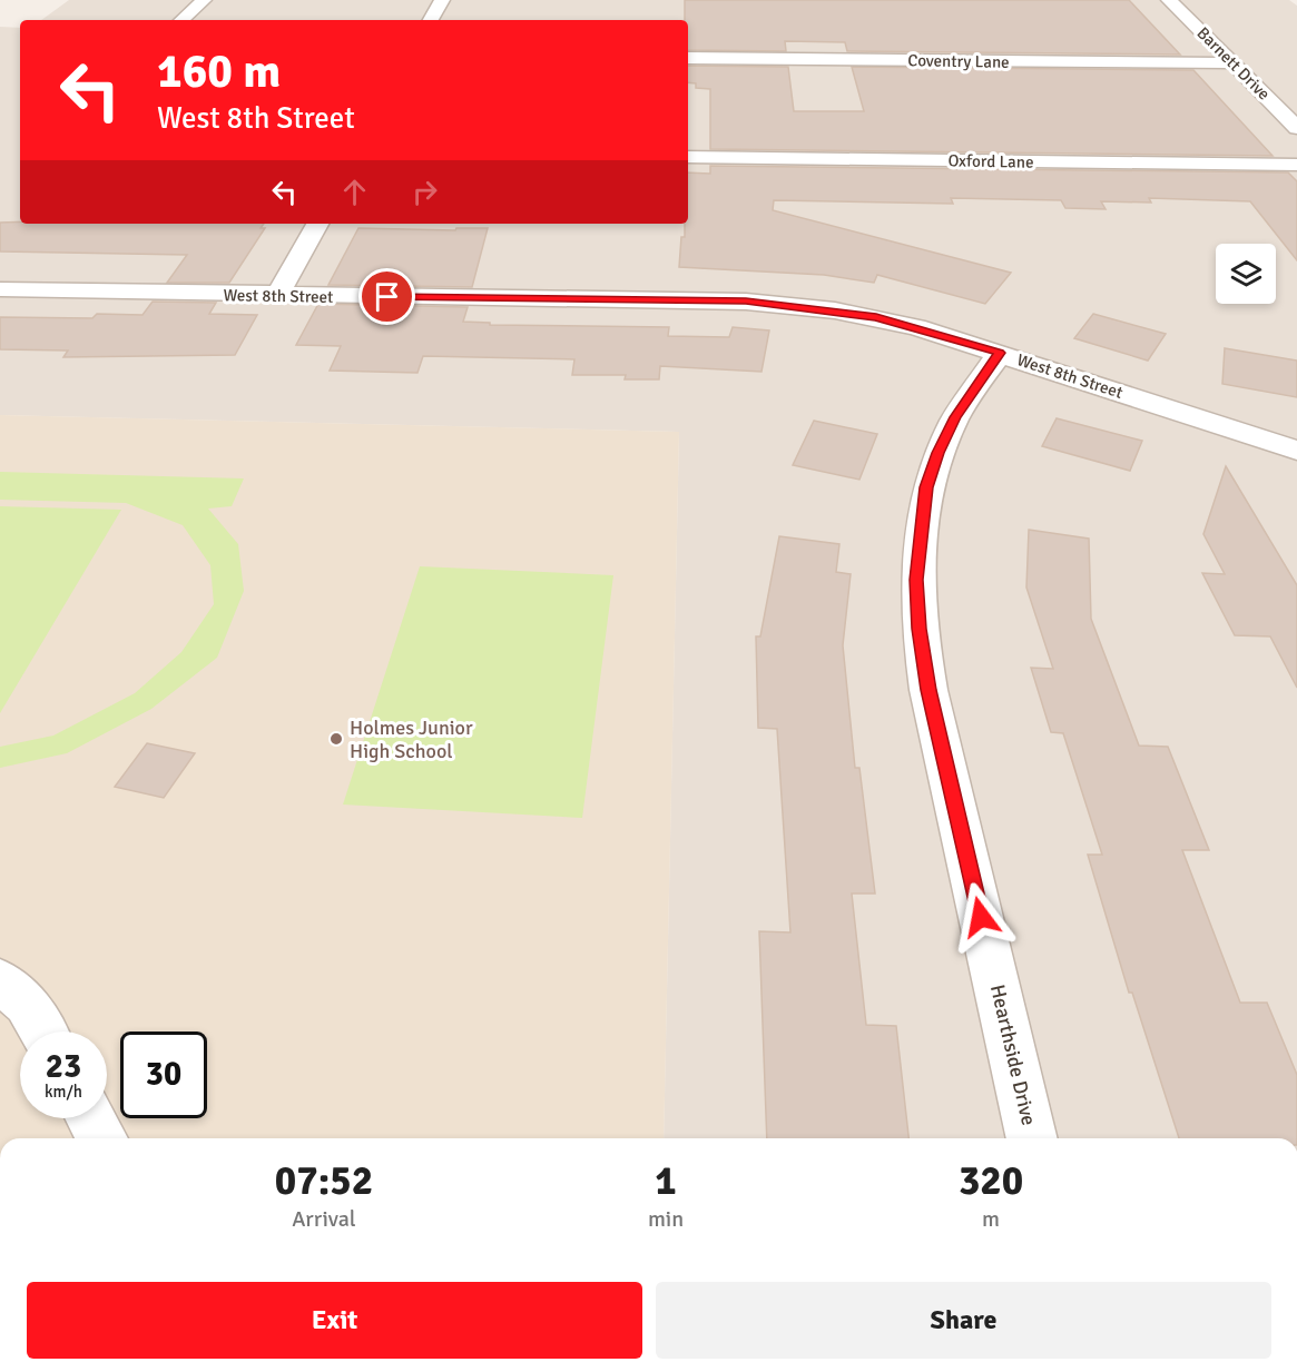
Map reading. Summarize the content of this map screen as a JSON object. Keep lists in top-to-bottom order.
{
  "streets": {
    "street": [
      "Coventry Lane",
      "Barnett Drive",
      "Oxford Lane",
      "West 8th Street",
      "Hearthside Drive"
    ]
  },
  "crossings": [
    ["Coventry Lane", "Barnett Drive"],
    ["West 8th Street", "Hearthside Drive"]
  ],
  "places": ["Holmes Junior High School"],
  "page": {
    "turn": ["160 m", "West 8th Street"],
    "speed": "23 km/h",
    "limit": "30",
    "eta": [
      "07:52",
      "Arrival",
      "1",
      "min",
      "320",
      "m"
    ],
    "buttons": ["Exit", "Share"]
  }
}
